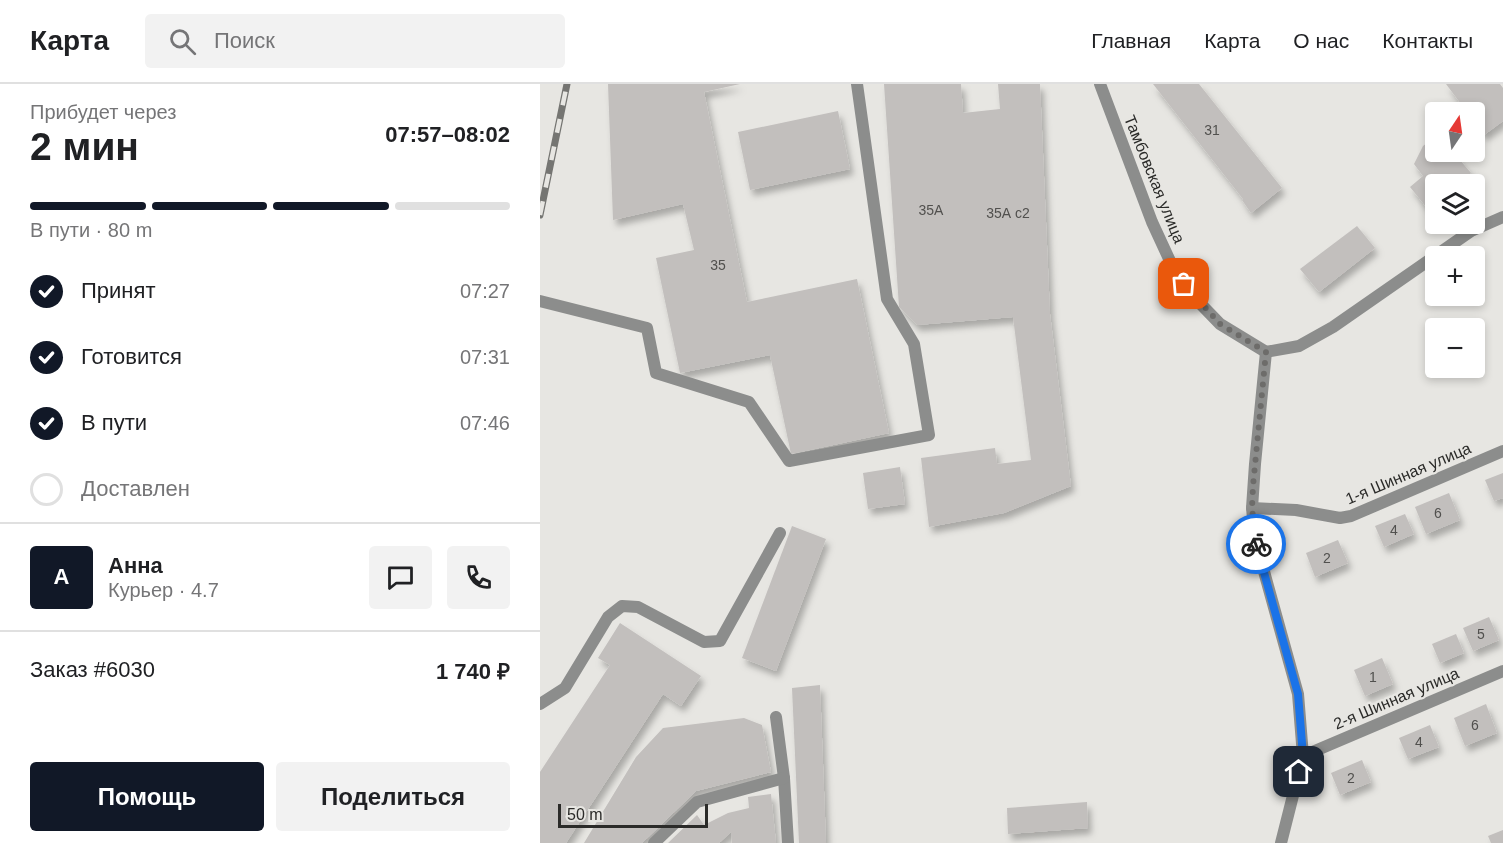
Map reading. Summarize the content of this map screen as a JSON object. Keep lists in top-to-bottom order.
{
  "streets": {
    "street": ["Тамбовская улица", "1-я Шинная улица", "2-я Шинная улица"]
  },
  "house_numbers": [
    "31",
    "35А",
    "35А с2",
    "35",
    "6",
    "4",
    "2",
    "5",
    "1",
    "6",
    "4",
    "2"
  ],
  "scale_bar": "50 m",
  "north": "top",
  "page": {
    "header": "Карта",
    "search": "Поиск",
    "nav": [
      "Главная",
      "Карта",
      "О нас",
      "Контакты"
    ],
    "heading": ["2 мин", "Прибудет через", "07:57–08:02"],
    "panel": [
      "Анна",
      "Курьер · 4.7",
      "Заказ #6030",
      "1 740 ₽"
    ],
    "map_buttons": ["+", "−"],
    "bar": "В пути · 80 m",
    "list": [
      ["Принят", "07:27"],
      ["Готовится", "07:31"],
      ["В пути", "07:46"],
      "Доставлен"
    ],
    "round": "А",
    "buttons": ["Помощь", "Поделиться"],
    "scale": "50 m"
  }
}
